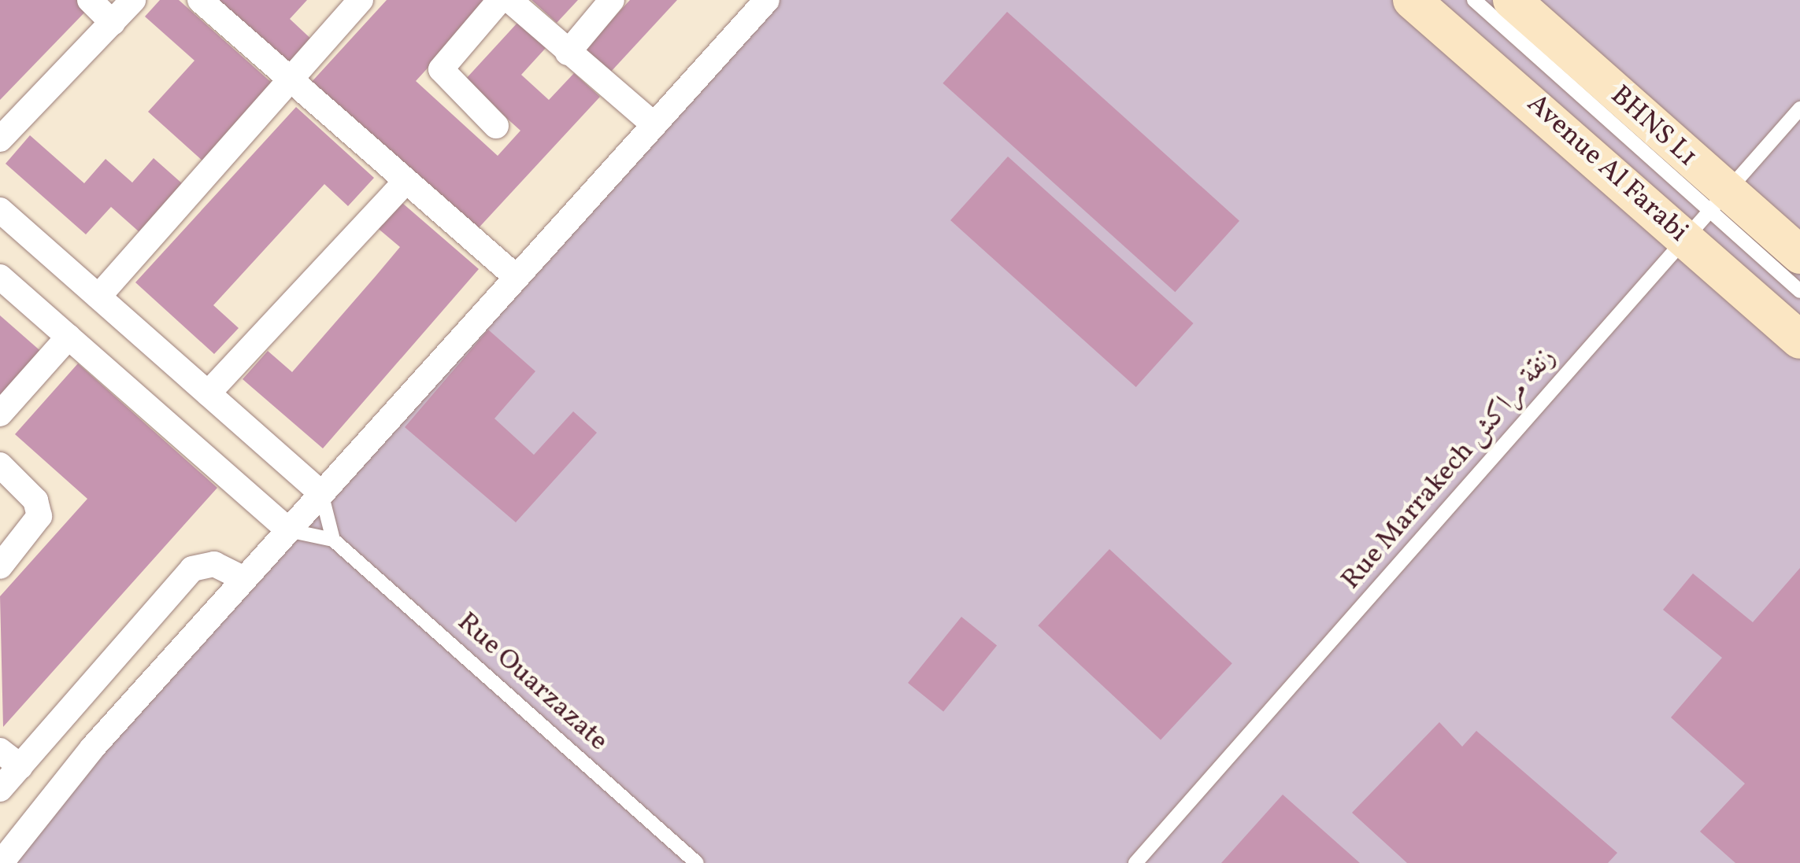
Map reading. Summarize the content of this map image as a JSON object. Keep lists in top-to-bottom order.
{
  "streets": {
    "street": ["Avenue Al Farabi"],
    "lane": ["BHNS L1", "Rue Marrakech زنقة مراكش", "Rue Ouarzazate"]
  },
  "crossings": [
    ["BHNS L1", "Avenue Al Farabi"],
    ["BHNS L1", "Rue Marrakech زنقة مراكش"],
    ["Avenue Al Farabi", "Rue Marrakech زنقة مراكش"]
  ]
}
